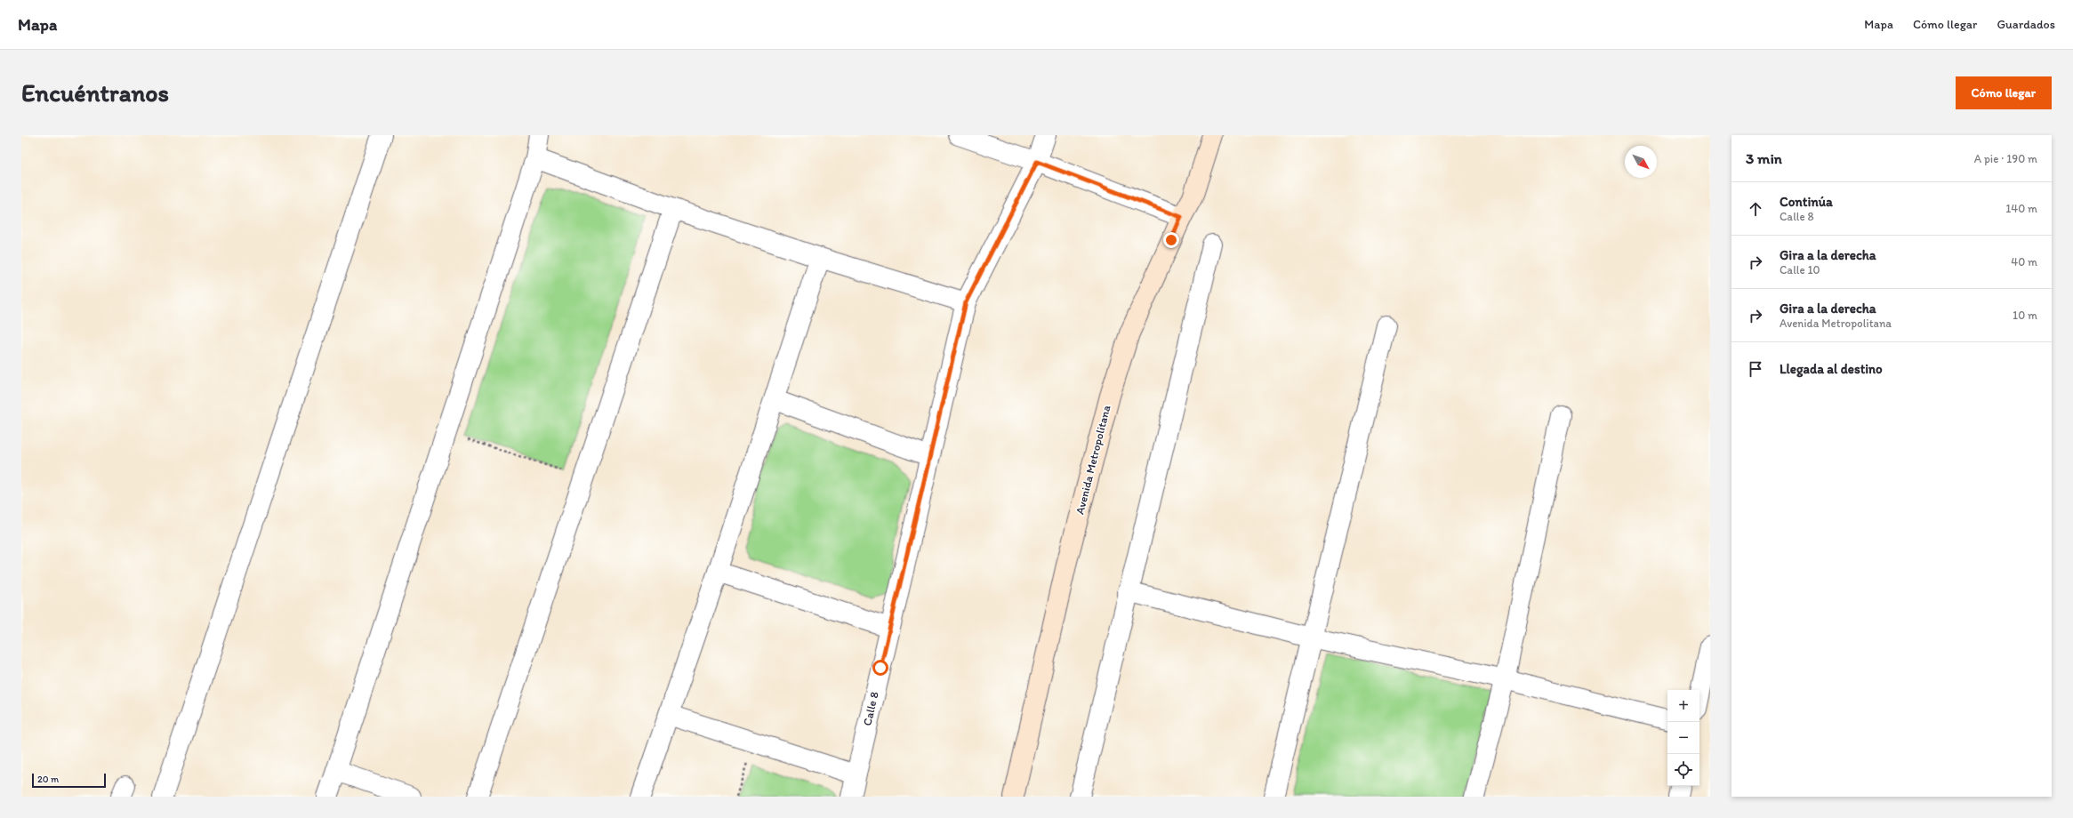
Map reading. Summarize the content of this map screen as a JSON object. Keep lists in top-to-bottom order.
{
  "streets": {
    "street": ["Avenida Metropolitana", "Calle 8"]
  },
  "scale_bar": "20 m",
  "north": "bottom right",
  "page": {
    "header": "Mapa",
    "nav": ["Mapa", "Cómo llegar", "Guardados"],
    "buttons": "Cómo llegar",
    "title": "Encuéntranos",
    "heading": ["3 min", "A pie · 190 m"],
    "list": [
      ["Continúa", "Calle 8", "140 m"],
      ["Gira a la derecha", "Calle 10", "40 m"],
      ["Gira a la derecha", "Avenida Metropolitana", "10 m"],
      "Llegada al destino"
    ],
    "map_buttons": ["+", "−"],
    "scale": "20 m"
  }
}
